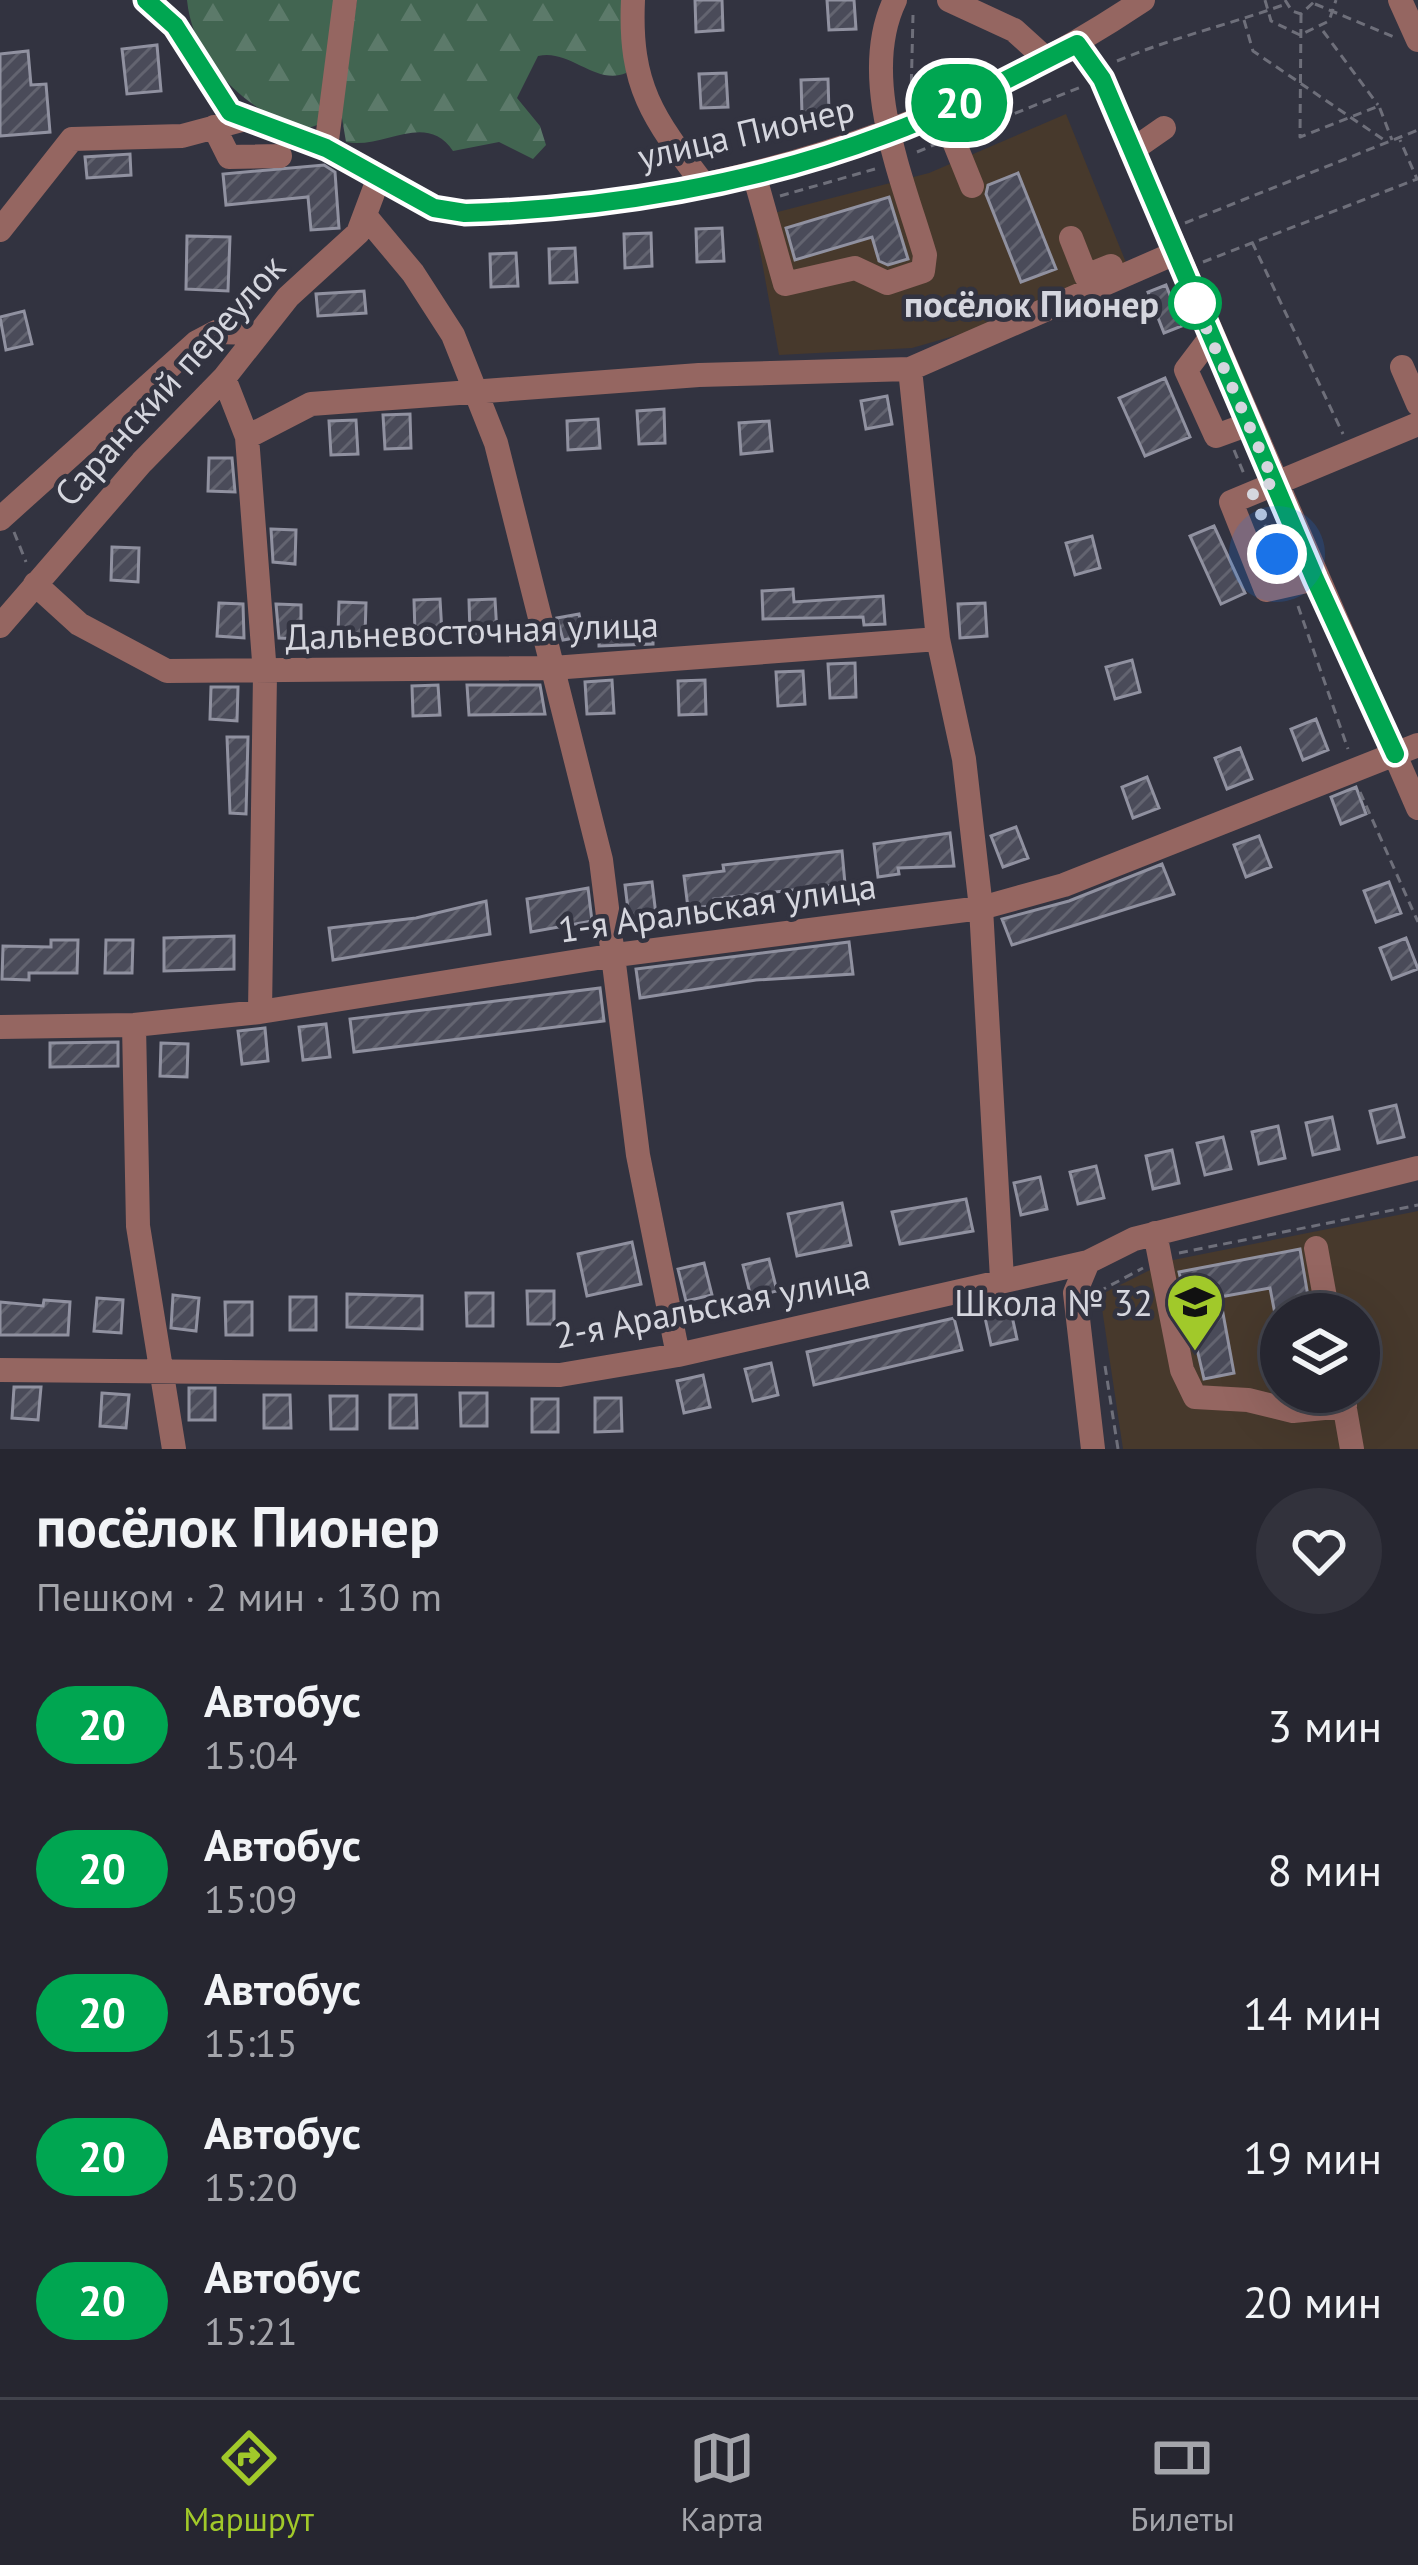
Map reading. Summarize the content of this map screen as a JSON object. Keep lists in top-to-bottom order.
{
  "streets": {
    "street": [
      "улица Пионер",
      "Саранский переулок",
      "Дальневосточная улица",
      "1-я Аральская улица",
      "2-я Аральская улица"
    ]
  },
  "crossings": [
    ["улица Пионер", "Саранский переулок"],
    ["Саранский переулок", "Дальневосточная улица"]
  ],
  "places": {
    "other": ["посёлок Пионер"],
    "school or university": ["Школа № 32"]
  },
  "lines": ["bus line 20"],
  "page": {
    "on_map": "20",
    "heading": ["посёлок Пионер", "Пешком · 2 мин · 130 m"],
    "list": [
      {
        "mark": "20",
        "name": "Автобус",
        "note": "15:04",
        "value": "3 мин"
      },
      {
        "mark": "20",
        "name": "Автобус",
        "note": "15:09",
        "value": "8 мин"
      },
      {
        "mark": "20",
        "name": "Автобус",
        "note": "15:15",
        "value": "14 мин"
      },
      {
        "mark": "20",
        "name": "Автобус",
        "note": "15:20",
        "value": "19 мин"
      },
      {
        "mark": "20",
        "name": "Автобус",
        "note": "15:21",
        "value": "20 мин"
      }
    ],
    "tabs": ["Маршрут", "Карта", "Билеты"]
  }
}
